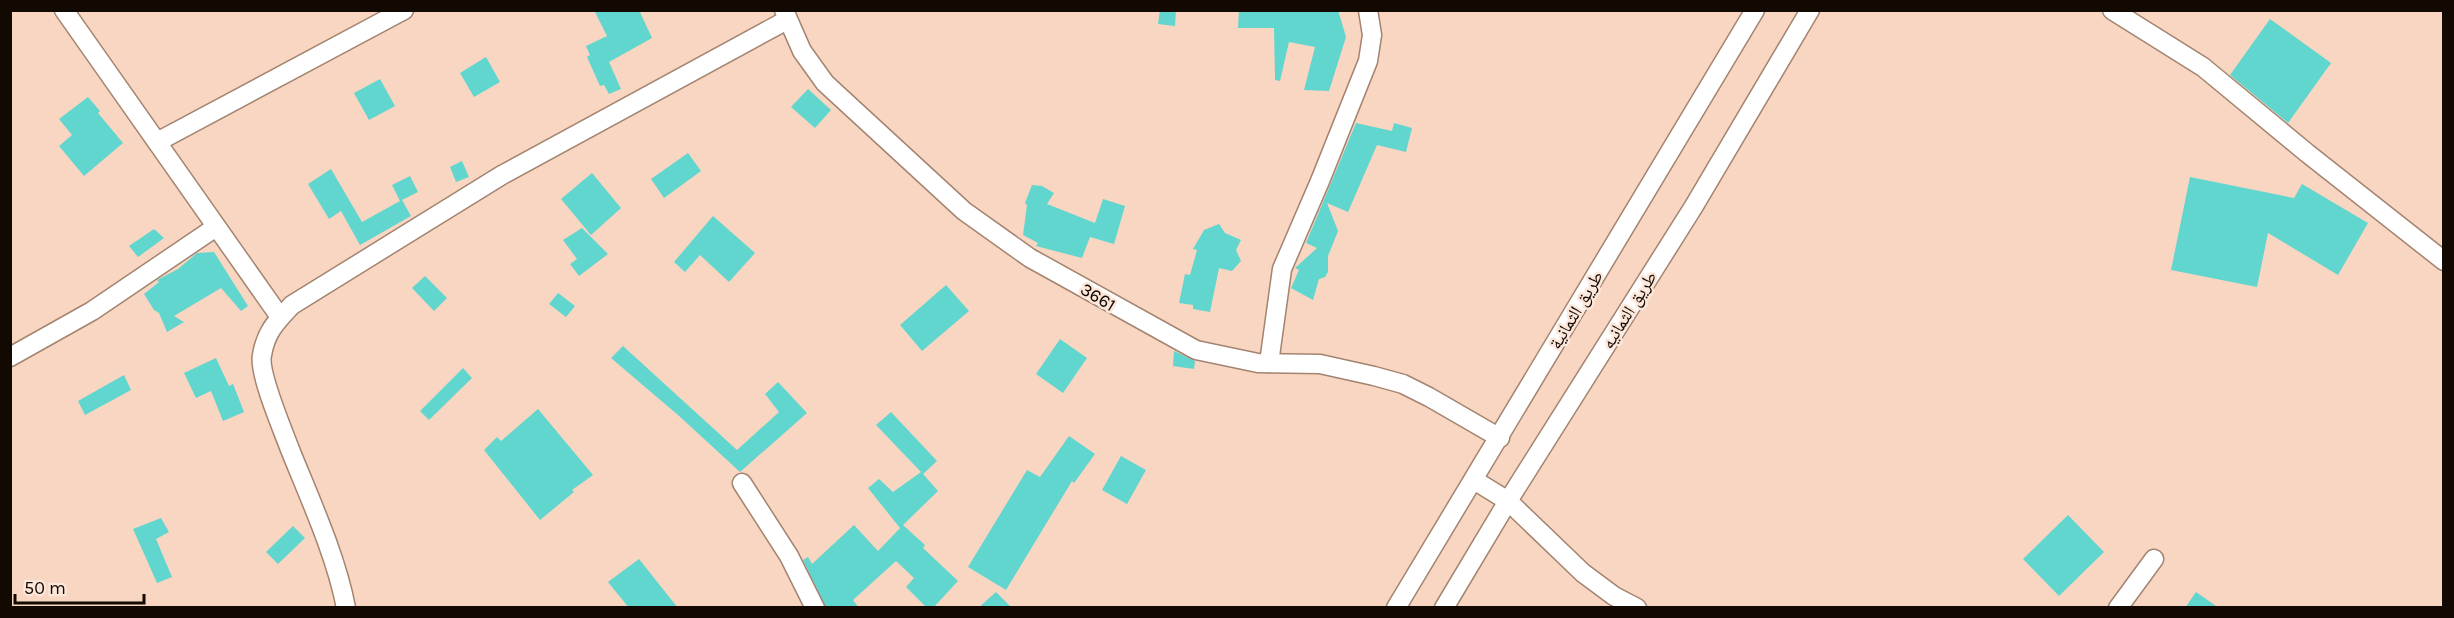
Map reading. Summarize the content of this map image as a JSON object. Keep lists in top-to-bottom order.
{
  "streets": {
    "street": ["3661", "طريق الثمانية", "طريق الثمانيه"]
  },
  "crossings": [
    ["3661", "طريق الثمانية"]
  ],
  "scale_bar": "50 m"
}
